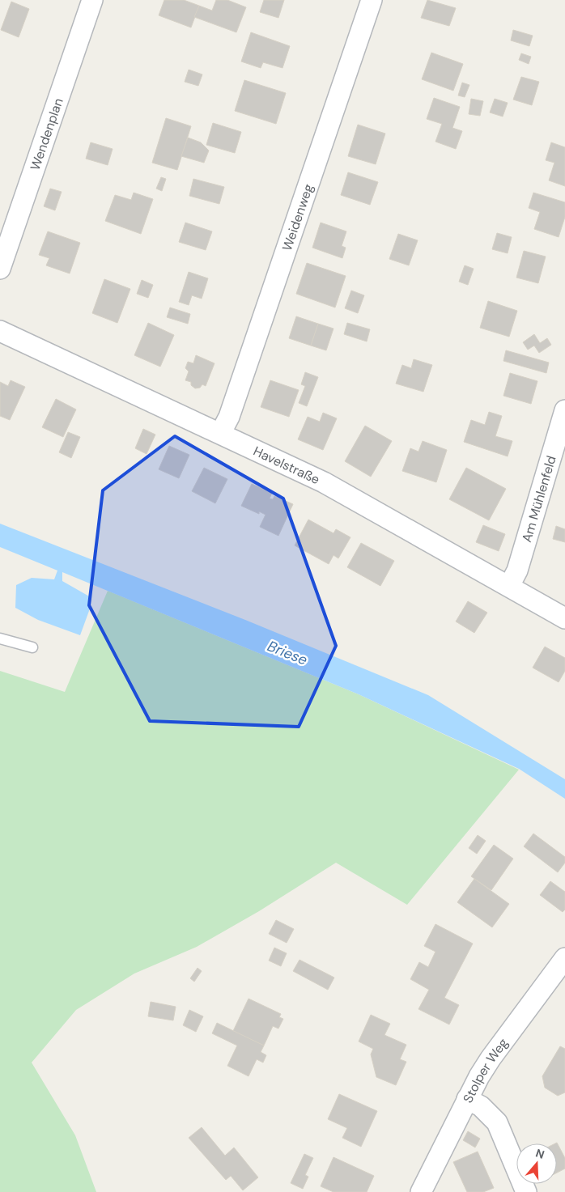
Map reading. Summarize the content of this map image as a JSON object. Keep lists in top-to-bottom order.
{
  "streets": {
    "street": [
      "Wendenplan",
      "Weidenweg",
      "Havelstraße",
      "Am Mühlenfeld",
      "Stolper Weg"
    ]
  },
  "crossings": [
    ["Weidenweg", "Havelstraße"],
    ["Havelstraße", "Am Mühlenfeld"]
  ],
  "water": ["Briese"],
  "north": "top"
}
